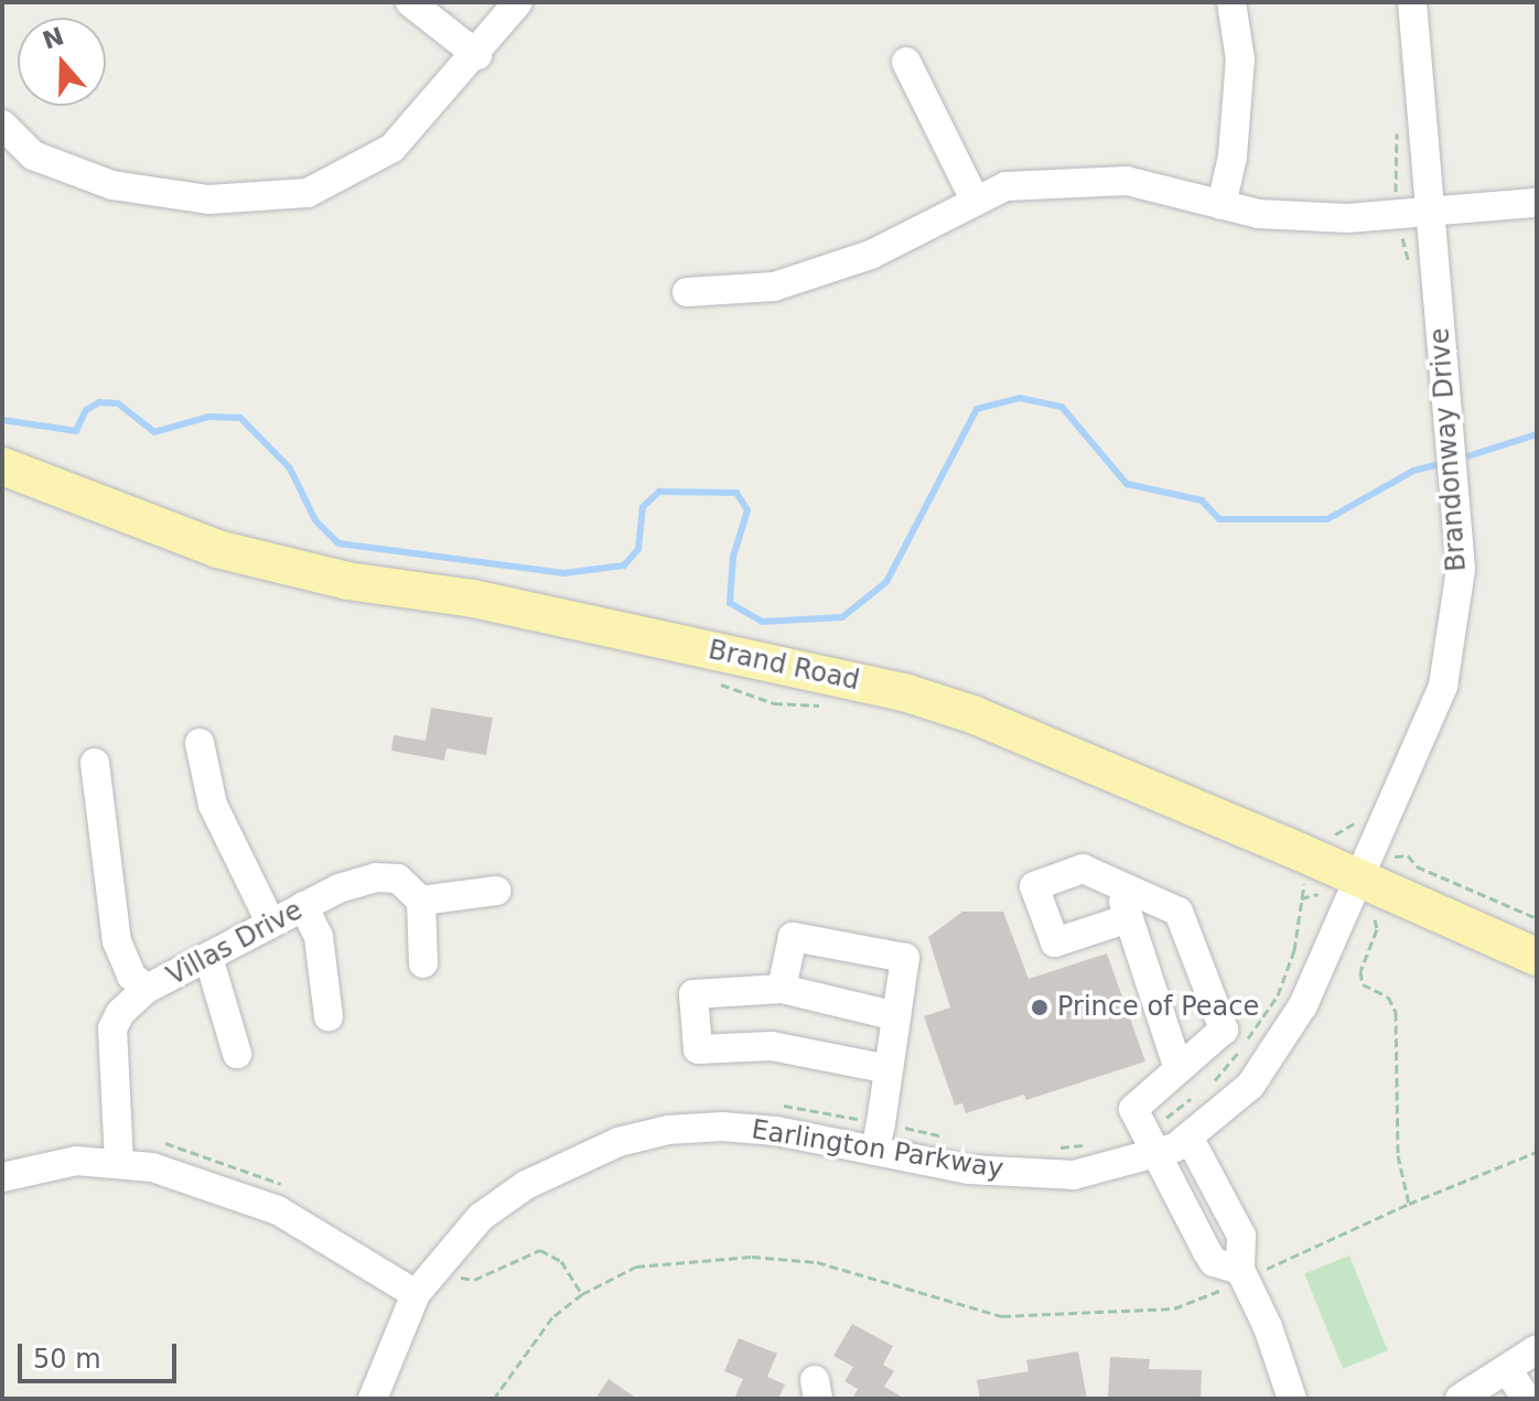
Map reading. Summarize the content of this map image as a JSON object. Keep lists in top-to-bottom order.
{
  "streets": {
    "main road": ["Brand Road"],
    "street": ["Brandonway Drive", "Villas Drive", "Earlington Parkway"]
  },
  "crossings": [
    ["Brandonway Drive", "Brand Road"],
    ["Brandonway Drive", "Earlington Parkway"],
    ["Brand Road", "Earlington Parkway"]
  ],
  "places": ["Prince of Peace"],
  "scale_bar": "50 m",
  "north": "top"
}
